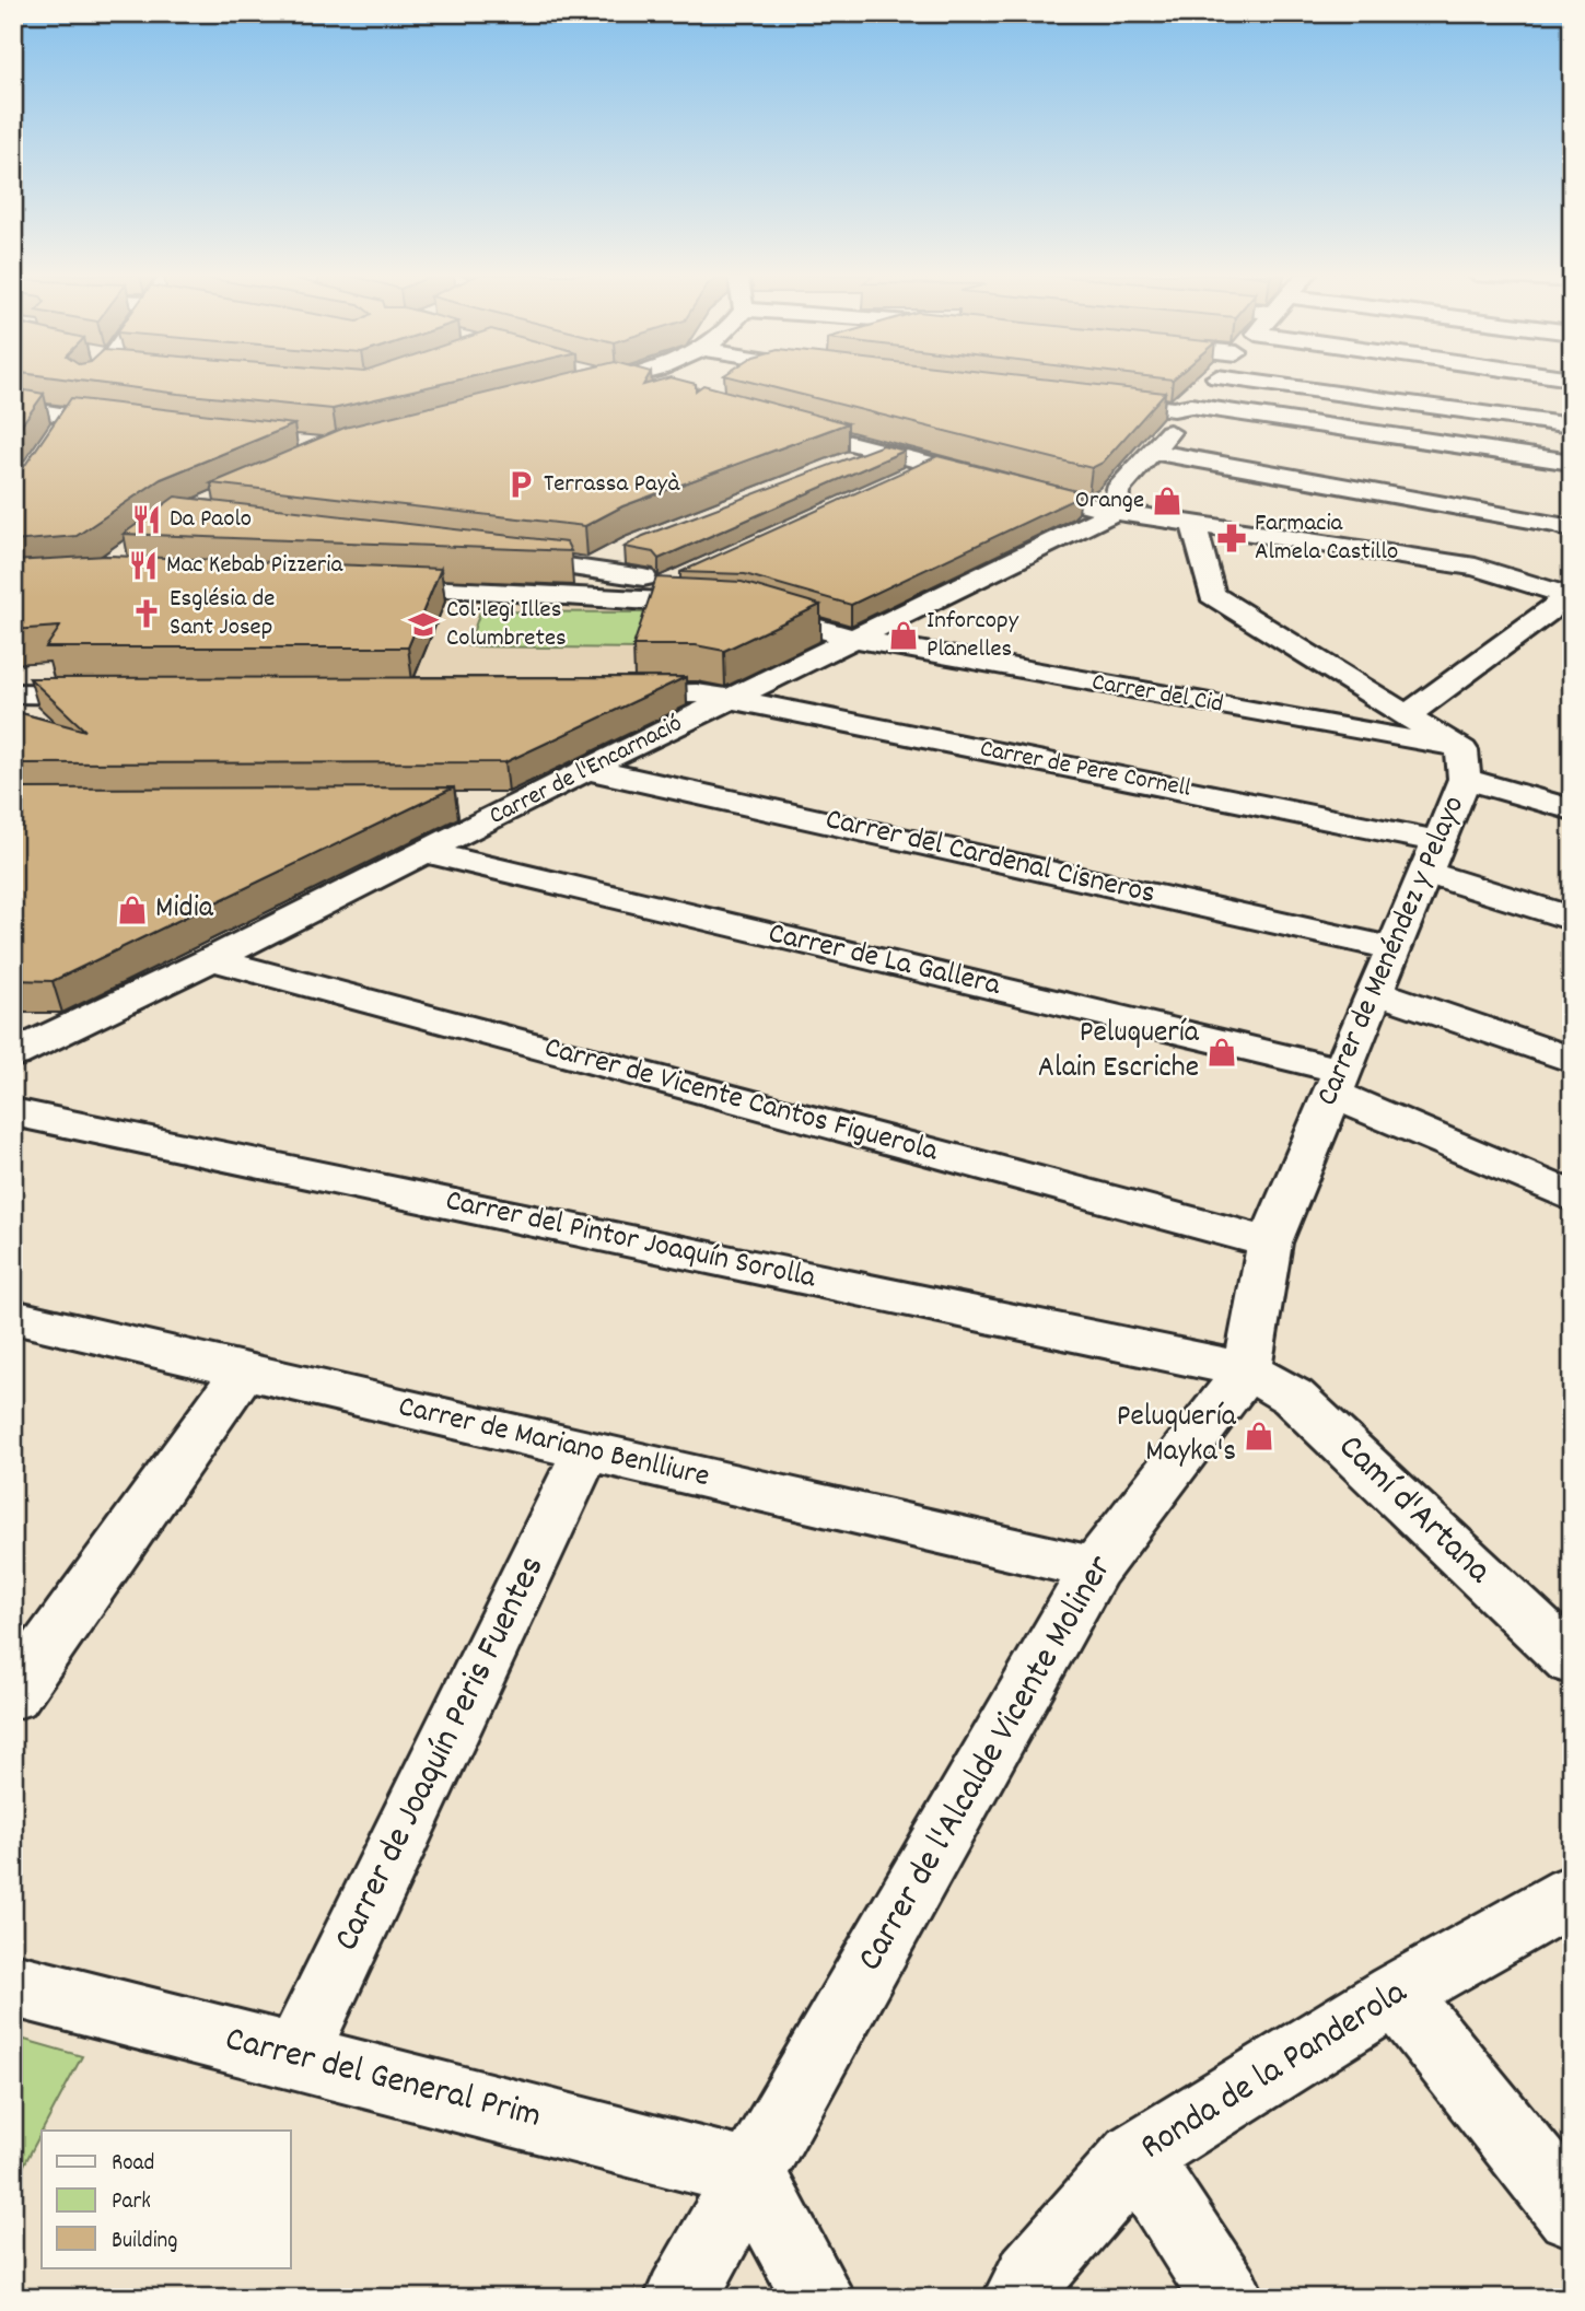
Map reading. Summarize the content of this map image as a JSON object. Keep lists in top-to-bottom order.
{
  "streets": {
    "street": [
      "Carrer del Cid",
      "Carrer de Pere Cornell",
      "Carrer de l'Encarnació",
      "Carrer del Cardenal Cisneros",
      "Carrer de Menéndez y Pelayo",
      "Carrer de La Gallera",
      "Carrer de Vicente Cantos Figuerola",
      "Carrer del Pintor Joaquín Sorolla",
      "Carrer de Mariano Benlliure",
      "Camí d'Artana",
      "Carrer de Joaquín Peris Fuentes",
      "Carrer de l'Alcalde Vicente Moliner",
      "Ronda de la Panderola",
      "Carrer del General Prim"
    ]
  },
  "crossings": [
    ["Carrer del Cid", "Carrer de l'Encarnació"],
    ["Carrer del Cid", "Carrer de Menéndez y Pelayo"],
    ["Carrer de Pere Cornell", "Carrer de l'Encarnació"],
    ["Carrer de Pere Cornell", "Carrer de Menéndez y Pelayo"],
    ["Carrer de l'Encarnació", "Carrer del Cardenal Cisneros"],
    ["Carrer de l'Encarnació", "Carrer de La Gallera"],
    ["Carrer de l'Encarnació", "Carrer de Vicente Cantos Figuerola"],
    ["Carrer del Cardenal Cisneros", "Carrer de Menéndez y Pelayo"],
    ["Carrer de Menéndez y Pelayo", "Carrer de La Gallera"],
    ["Carrer de Menéndez y Pelayo", "Carrer de Vicente Cantos Figuerola"],
    ["Carrer de Menéndez y Pelayo", "Carrer del Pintor Joaquín Sorolla"],
    ["Carrer de Menéndez y Pelayo", "Camí d'Artana"],
    ["Carrer de Menéndez y Pelayo", "Carrer de l'Alcalde Vicente Moliner"],
    ["Carrer del Pintor Joaquín Sorolla", "Camí d'Artana"],
    ["Carrer del Pintor Joaquín Sorolla", "Carrer de l'Alcalde Vicente Moliner"],
    ["Carrer de Mariano Benlliure", "Carrer de Joaquín Peris Fuentes"],
    ["Carrer de Mariano Benlliure", "Carrer de l'Alcalde Vicente Moliner"],
    ["Camí d'Artana", "Carrer de l'Alcalde Vicente Moliner"],
    ["Carrer de Joaquín Peris Fuentes", "Carrer del General Prim"],
    ["Carrer de l'Alcalde Vicente Moliner", "Carrer del General Prim"]
  ],
  "places": {
    "parking": ["Terrassa Payà"],
    "shop": [
      "Orange",
      "Inforcopy Planelles",
      "Midia",
      "Peluquería Alain Escriche",
      "Peluquería Mayka's"
    ],
    "restaurant": ["Da Paolo", "Mac Kebab Pizzeria"],
    "pharmacy": ["Farmacia Almela Castillo"],
    "church": ["Església de Sant Josep"],
    "school or university": ["Col·legi Illes Columbretes"]
  },
  "legend": ["Road", "Park", "Building"]
}
